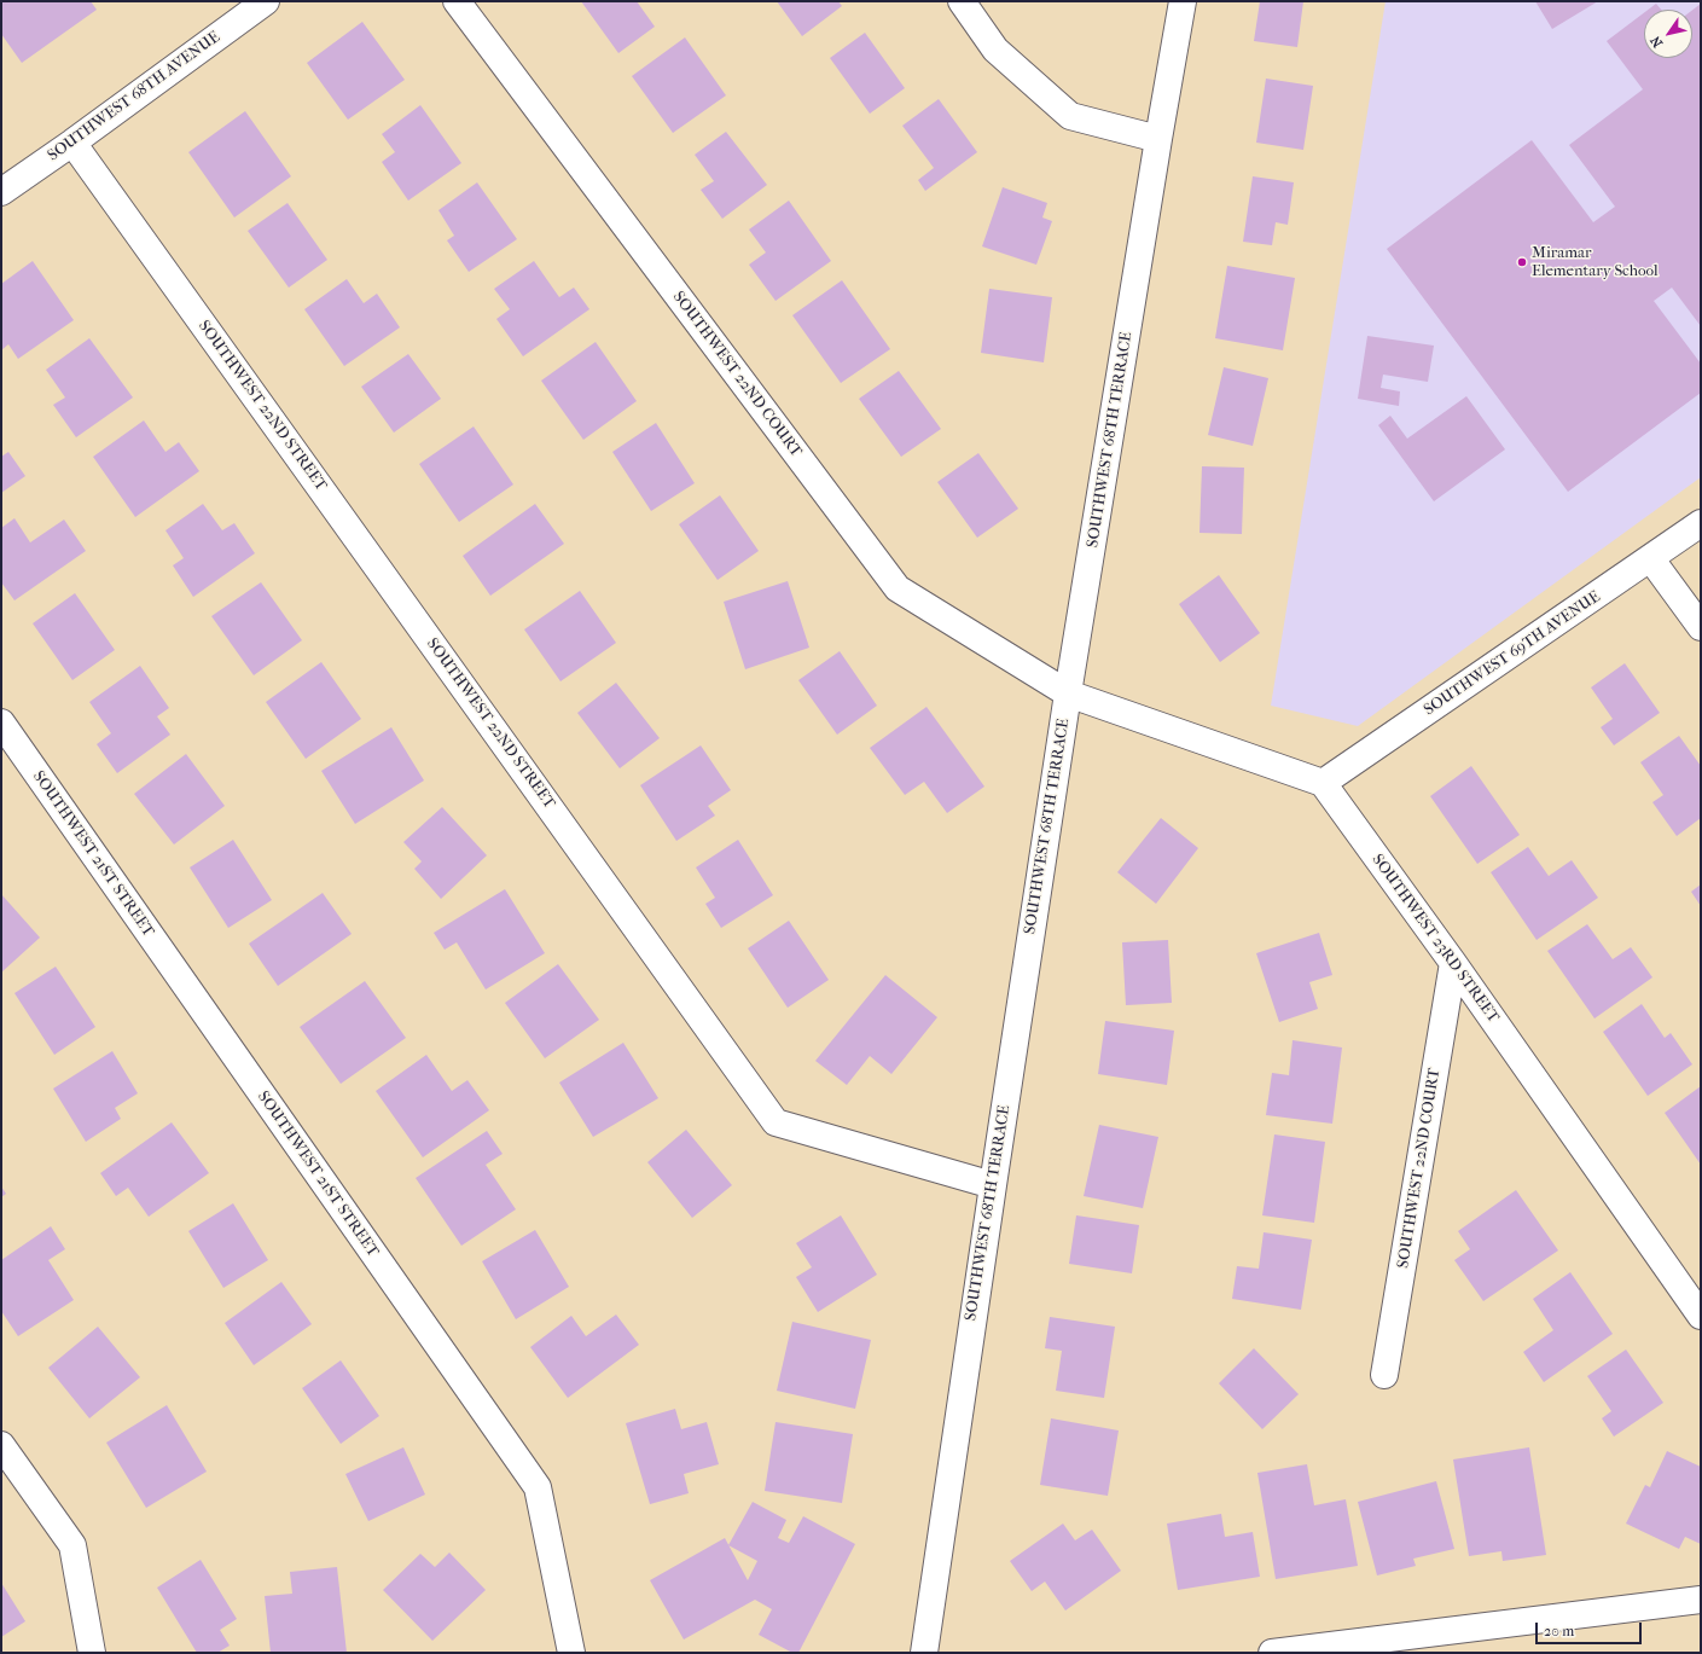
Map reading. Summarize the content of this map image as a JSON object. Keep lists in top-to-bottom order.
{
  "streets": {
    "street": [
      "SOUTHWEST 68TH AVENUE",
      "SOUTHWEST 22ND COURT",
      "SOUTHWEST 22ND STREET",
      "SOUTHWEST 68TH TERRACE",
      "SOUTHWEST 69TH AVENUE",
      "SOUTHWEST 21ST STREET",
      "SOUTHWEST 23RD STREET"
    ]
  },
  "crossings": [
    ["SOUTHWEST 68TH AVENUE", "SOUTHWEST 22ND STREET"],
    ["SOUTHWEST 22ND COURT", "SOUTHWEST 68TH TERRACE"],
    ["SOUTHWEST 22ND COURT", "SOUTHWEST 23RD STREET"],
    ["SOUTHWEST 22ND STREET", "SOUTHWEST 68TH TERRACE"],
    ["SOUTHWEST 69TH AVENUE", "SOUTHWEST 23RD STREET"]
  ],
  "places": ["Miramar Elementary School"],
  "scale_bar": "20 m",
  "north": "bottom left"
}
